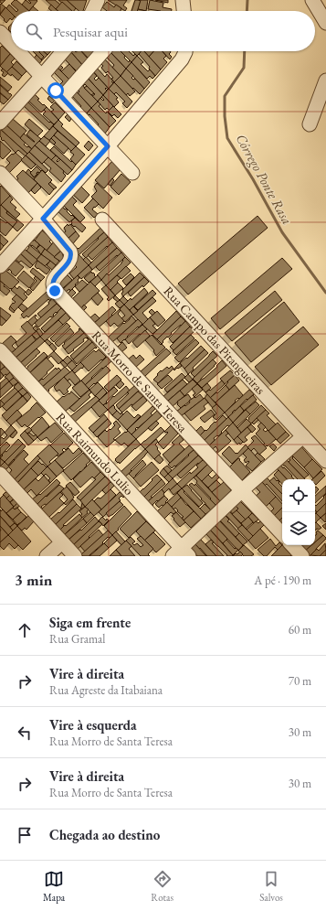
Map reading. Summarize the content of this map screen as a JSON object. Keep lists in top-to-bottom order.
{
  "streets": {
    "street": ["Rua Campo das Pitangueiras", "Rua Morro de Santa Teresa", "Rua Raimundo Lulio"]
  },
  "water": ["Córrego Ponte Rasa"],
  "page": {
    "search": "Pesquisar aqui",
    "heading": ["3 min", "A pé · 190 m"],
    "list": [
      ["Siga em frente", "Rua Gramal", "60 m"],
      ["Vire à direita", "Rua Agreste da Itabaiana", "70 m"],
      ["Vire à esquerda", "Rua Morro de Santa Teresa", "30 m"],
      ["Vire à direita", "Rua Morro de Santa Teresa", "30 m"],
      "Chegada ao destino"
    ],
    "nav": ["Mapa", "Rotas", "Salvos"]
  }
}
